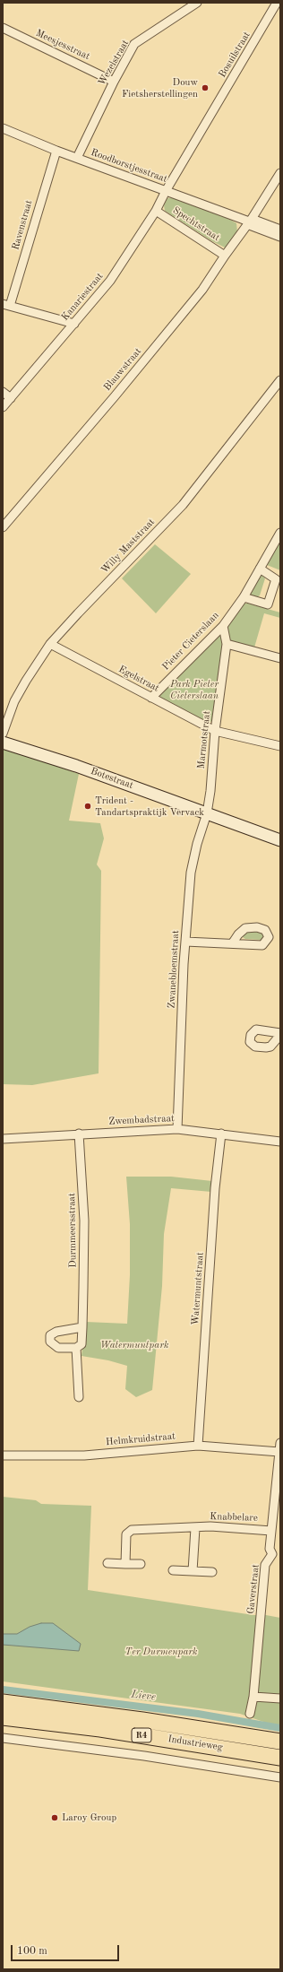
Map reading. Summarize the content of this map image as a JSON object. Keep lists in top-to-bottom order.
{
  "streets": {
    "highway": ["R4", "Industrieweg"],
    "street": [
      "Meesjesstraat",
      "Bosuilstraat",
      "Wezelstraat",
      "Roodborstjesstraat",
      "Spechtstraat",
      "Ravenstraat",
      "Kanariestraat",
      "Blauwstraat",
      "Willy Maststraat",
      "Pieter Cieterslaan",
      "Egelstraat",
      "Marmotstraat",
      "Botestraat",
      "Zwanebloemstraat",
      "Zwembadstraat",
      "Durmmeersstraat",
      "Watermuntstraat",
      "Helmkruidstraat",
      "Knabbelare",
      "Gaverstraat"
    ]
  },
  "crossings": [
    ["Meesjesstraat", "Wezelstraat"],
    ["Bosuilstraat", "Roodborstjesstraat"],
    ["Bosuilstraat", "Kanariestraat"],
    ["Wezelstraat", "Roodborstjesstraat"],
    ["Roodborstjesstraat", "Ravenstraat"],
    ["Roodborstjesstraat", "Kanariestraat"],
    ["Roodborstjesstraat", "Blauwstraat"],
    ["Spechtstraat", "Kanariestraat"],
    ["Spechtstraat", "Blauwstraat"],
    ["Willy Maststraat", "Egelstraat"],
    ["Pieter Cieterslaan", "Egelstraat"],
    ["Pieter Cieterslaan", "Marmotstraat"],
    ["Egelstraat", "Marmotstraat"],
    ["Marmotstraat", "Botestraat"],
    ["Marmotstraat", "Zwanebloemstraat"],
    ["Botestraat", "Zwanebloemstraat"],
    ["Zwanebloemstraat", "Zwembadstraat"],
    ["Zwembadstraat", "Durmmeersstraat"],
    ["Zwembadstraat", "Watermuntstraat"],
    ["Watermuntstraat", "Helmkruidstraat"],
    ["Helmkruidstraat", "Gaverstraat"],
    ["Knabbelare", "Gaverstraat"]
  ],
  "water": ["Lieve"],
  "parks": ["Park Pieter Cieterslaan", "Watermuntpark", "Ter Durmenpark"],
  "places": ["Douw Fietsherstellingen", "Trident - Tandartspraktijk Vervack", "Laroy Group"],
  "scale_bar": "100 m"
}
